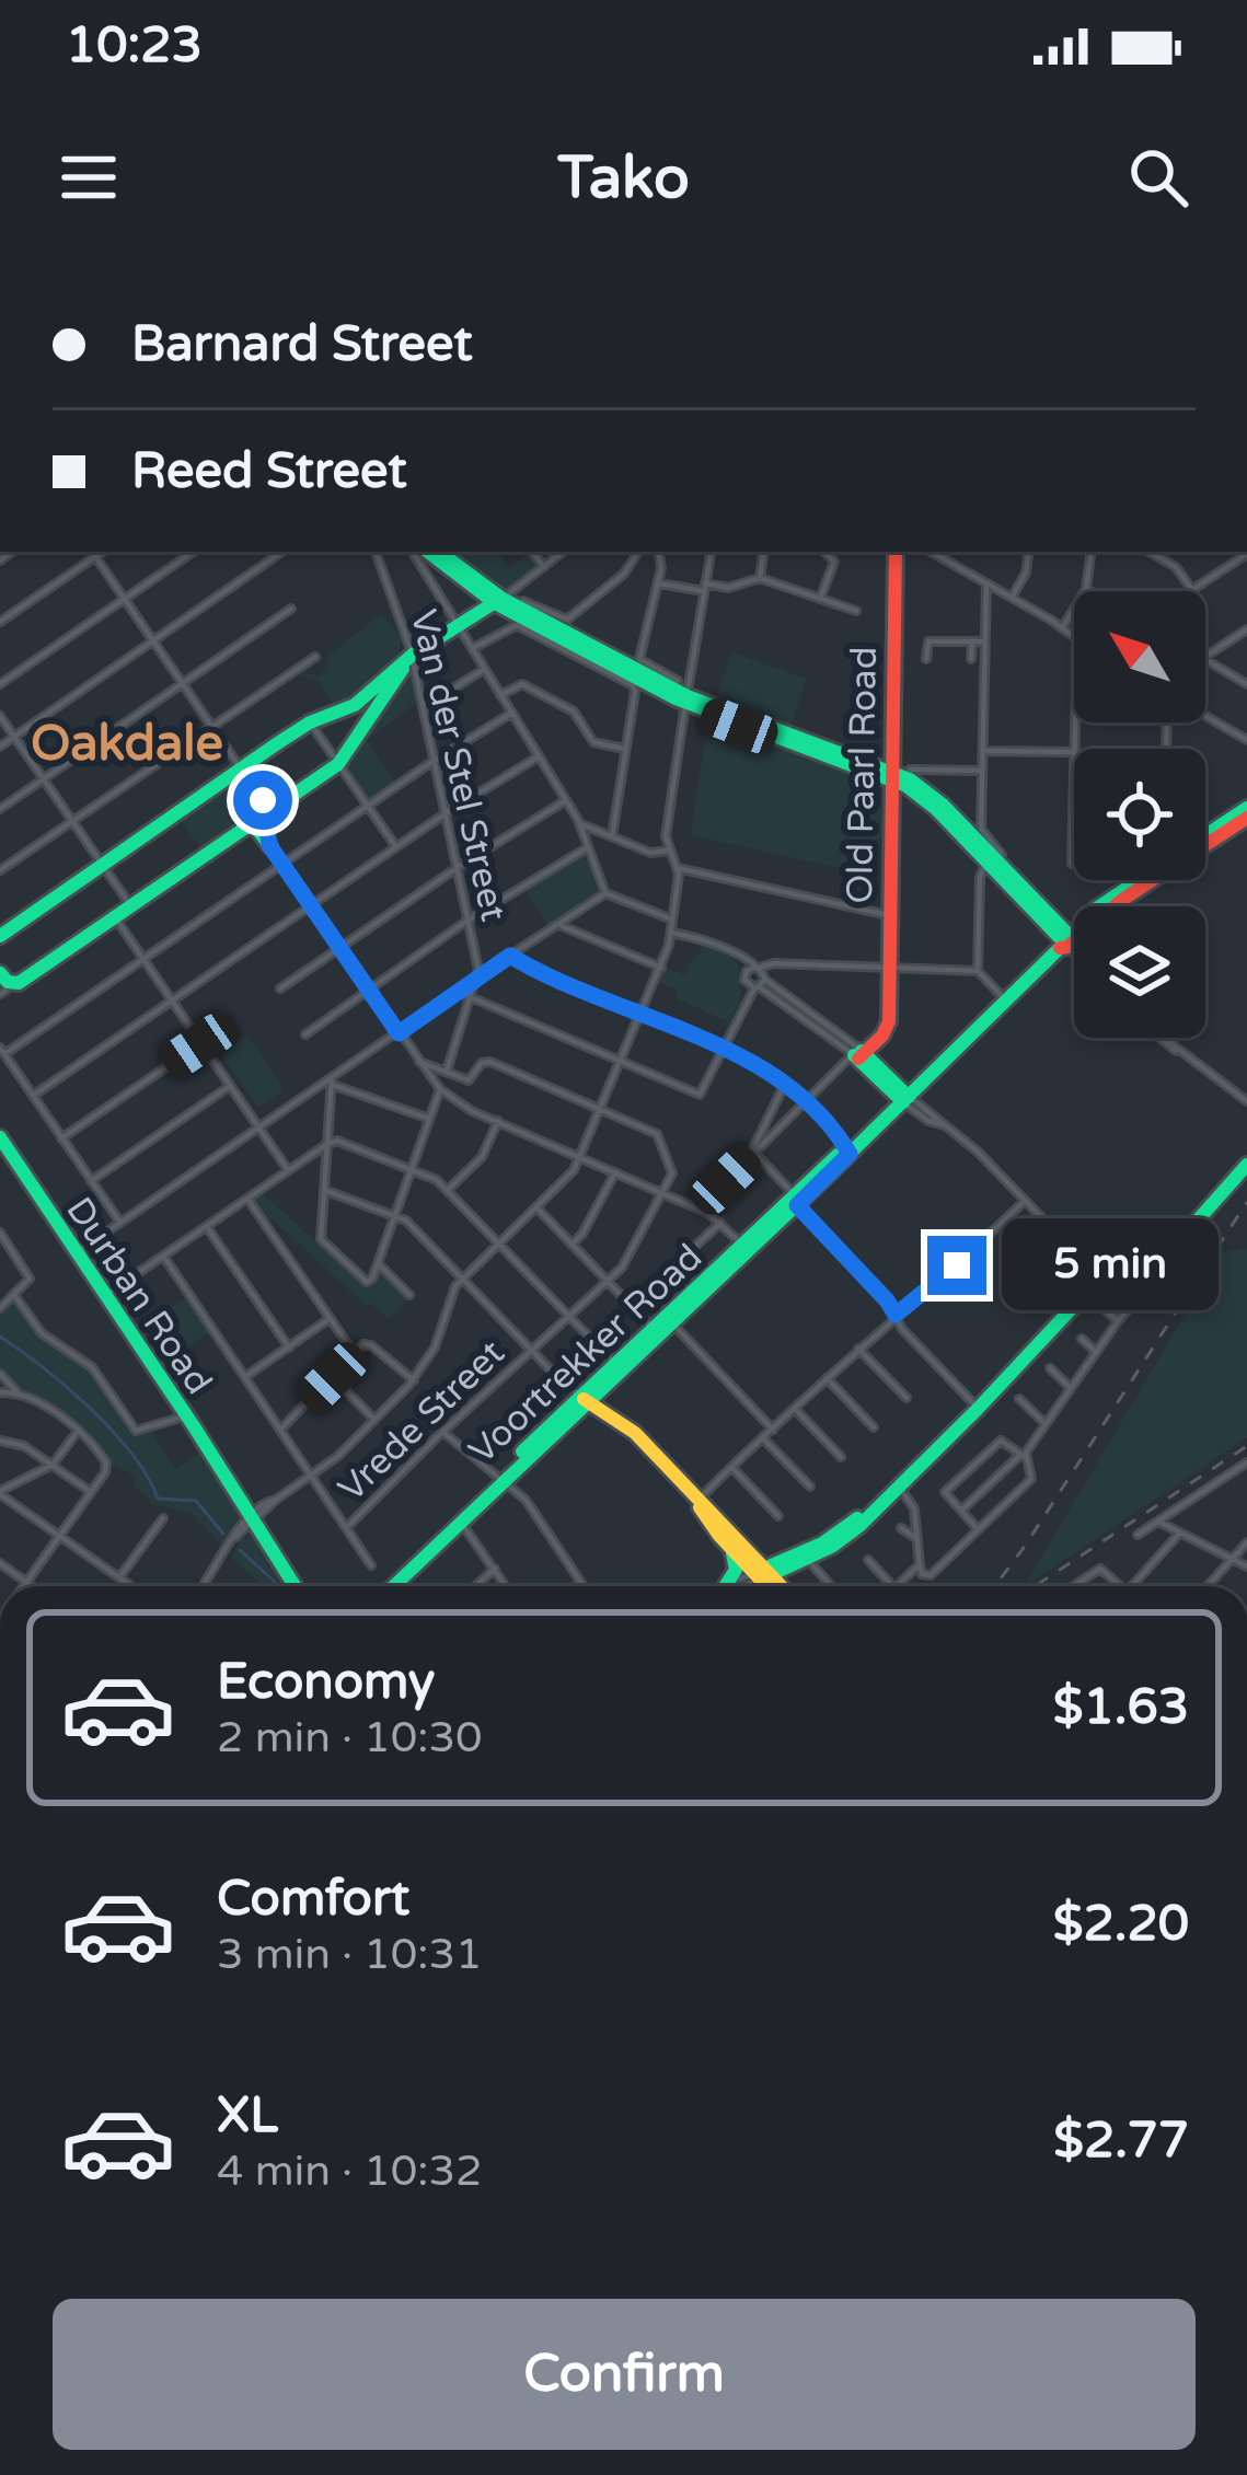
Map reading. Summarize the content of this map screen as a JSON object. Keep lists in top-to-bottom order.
{
  "streets": {
    "main road": ["Old Paarl Road", "Durban Road", "Voortrekker Road"],
    "street": ["Van der Stel Street", "Vrede Street"]
  },
  "districts": ["Oakdale"],
  "north": "top left",
  "page": {
    "status": "10:23",
    "header": "Tako",
    "banner": ["Barnard Street", "Reed Street"],
    "bubble": "5 min",
    "list": [
      {
        "name": "Economy",
        "note": "2 min · 10:30",
        "value": "$1.63"
      },
      {
        "name": "Comfort",
        "note": "3 min · 10:31",
        "value": "$2.20"
      },
      {
        "name": "XL",
        "note": "4 min · 10:32",
        "value": "$2.77"
      }
    ],
    "buttons": "Confirm"
  }
}
